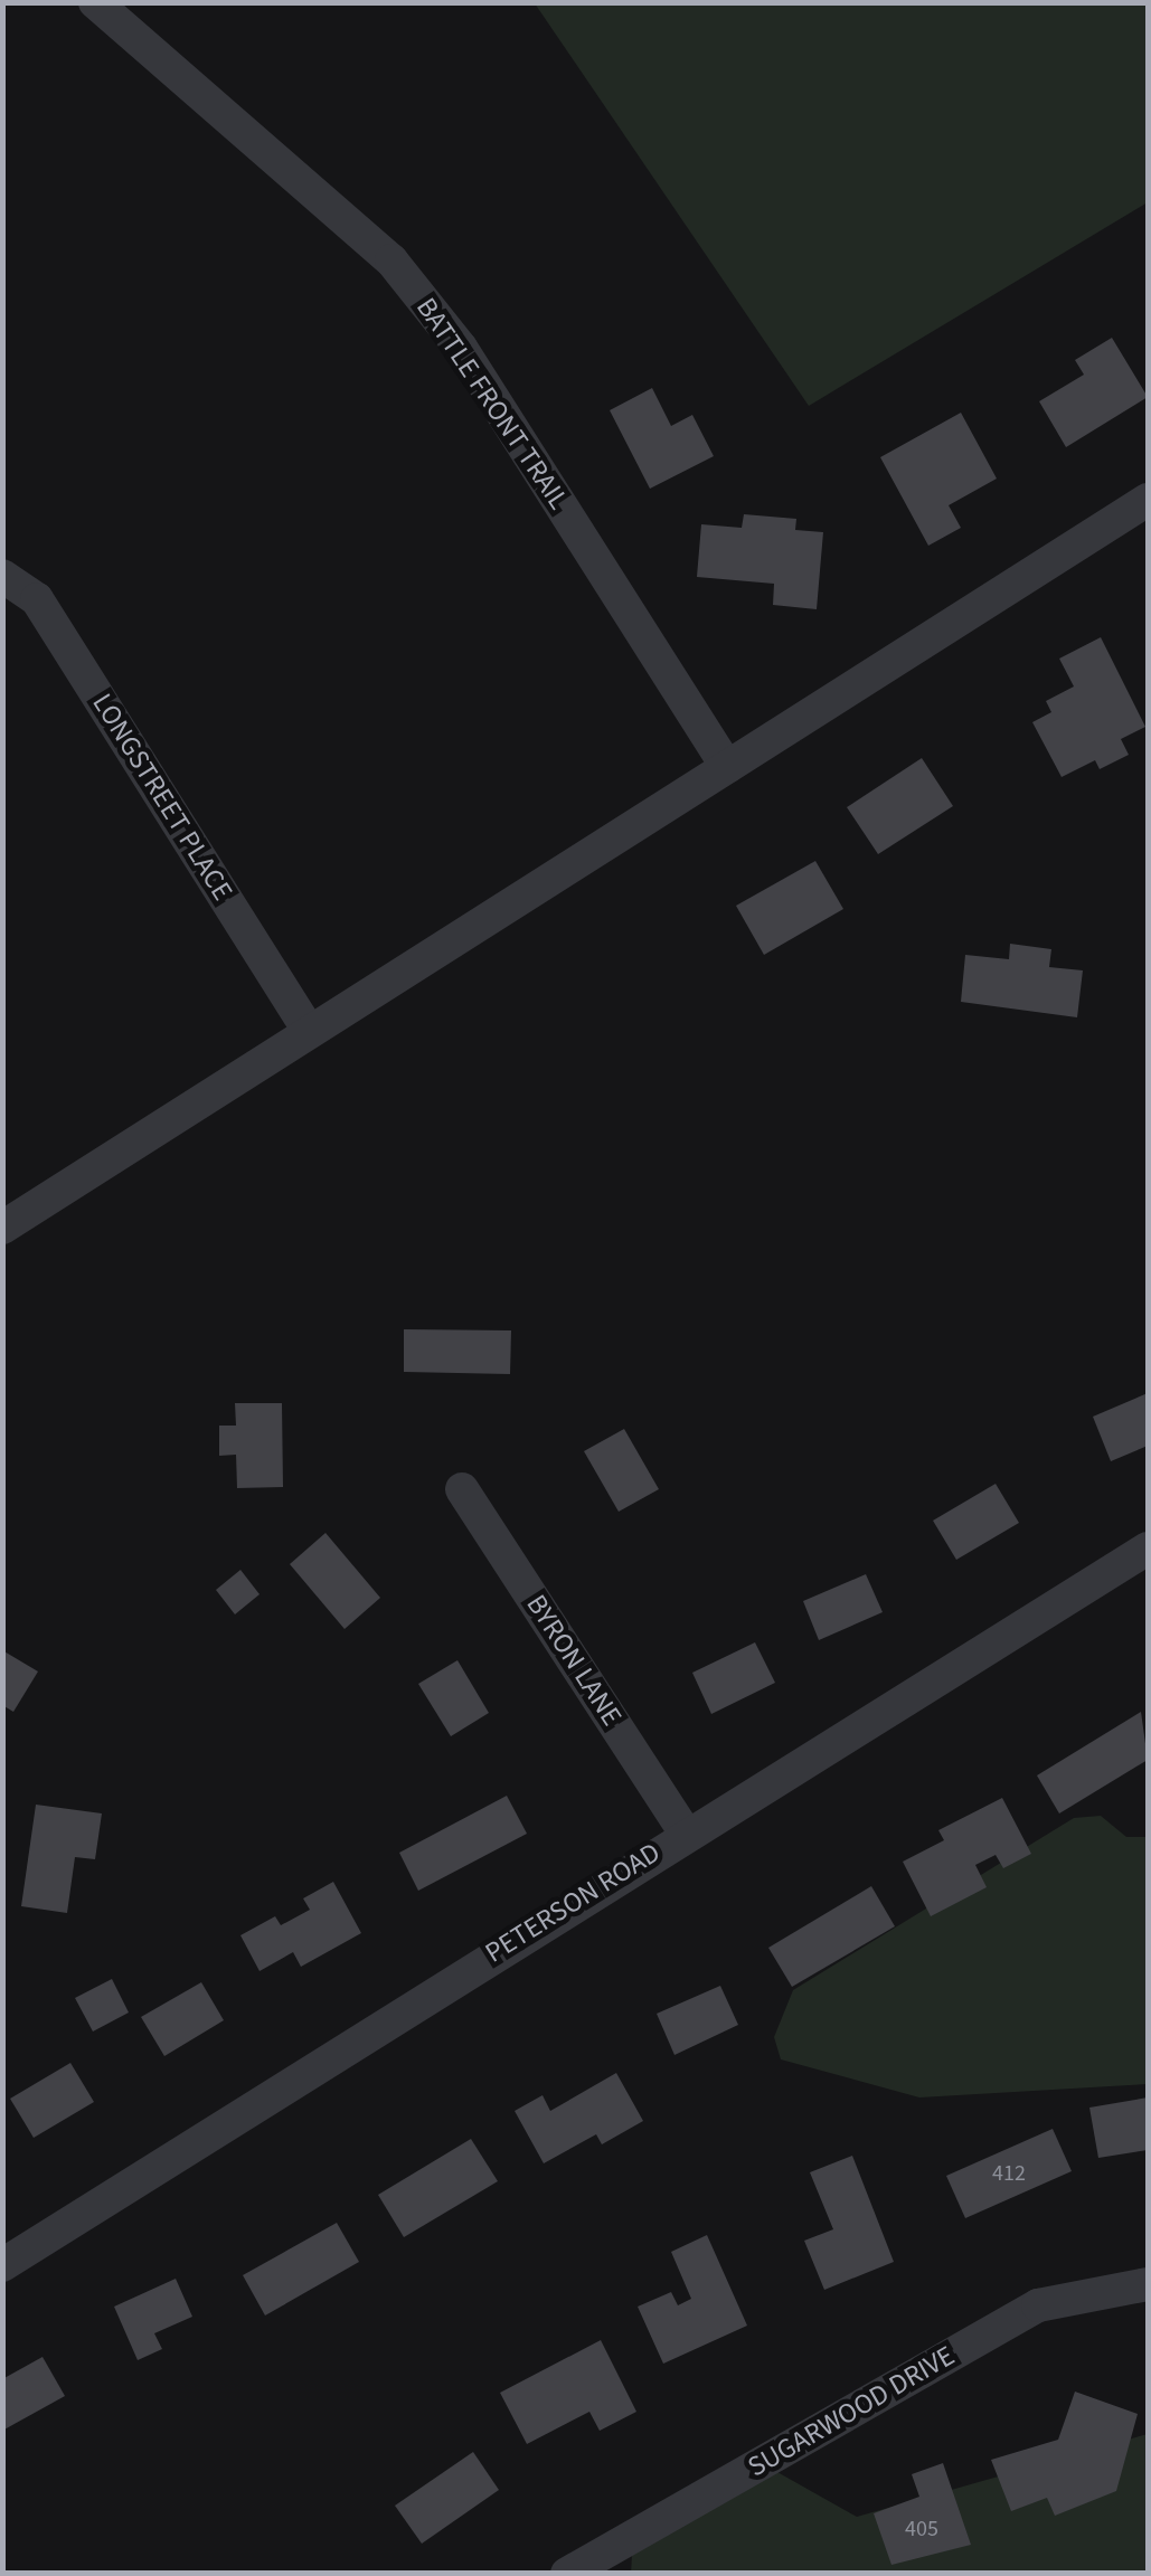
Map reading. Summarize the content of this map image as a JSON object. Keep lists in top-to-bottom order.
{
  "streets": {
    "street": [
      "BATTLE FRONT TRAIL",
      "LONGSTREET PLACE",
      "BYRON LANE",
      "PETERSON ROAD",
      "SUGARWOOD DRIVE"
    ]
  },
  "crossings": [
    ["BYRON LANE", "PETERSON ROAD"]
  ],
  "house_numbers": ["412", "405"]
}
